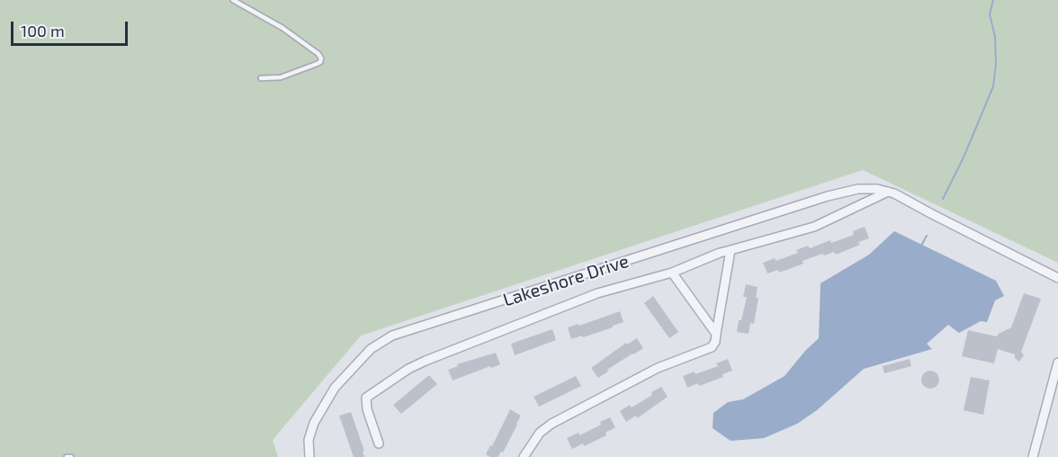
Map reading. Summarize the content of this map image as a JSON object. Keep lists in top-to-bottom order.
{
  "streets": {
    "street": ["Lakeshore Drive"]
  },
  "scale_bar": "100 m"
}
